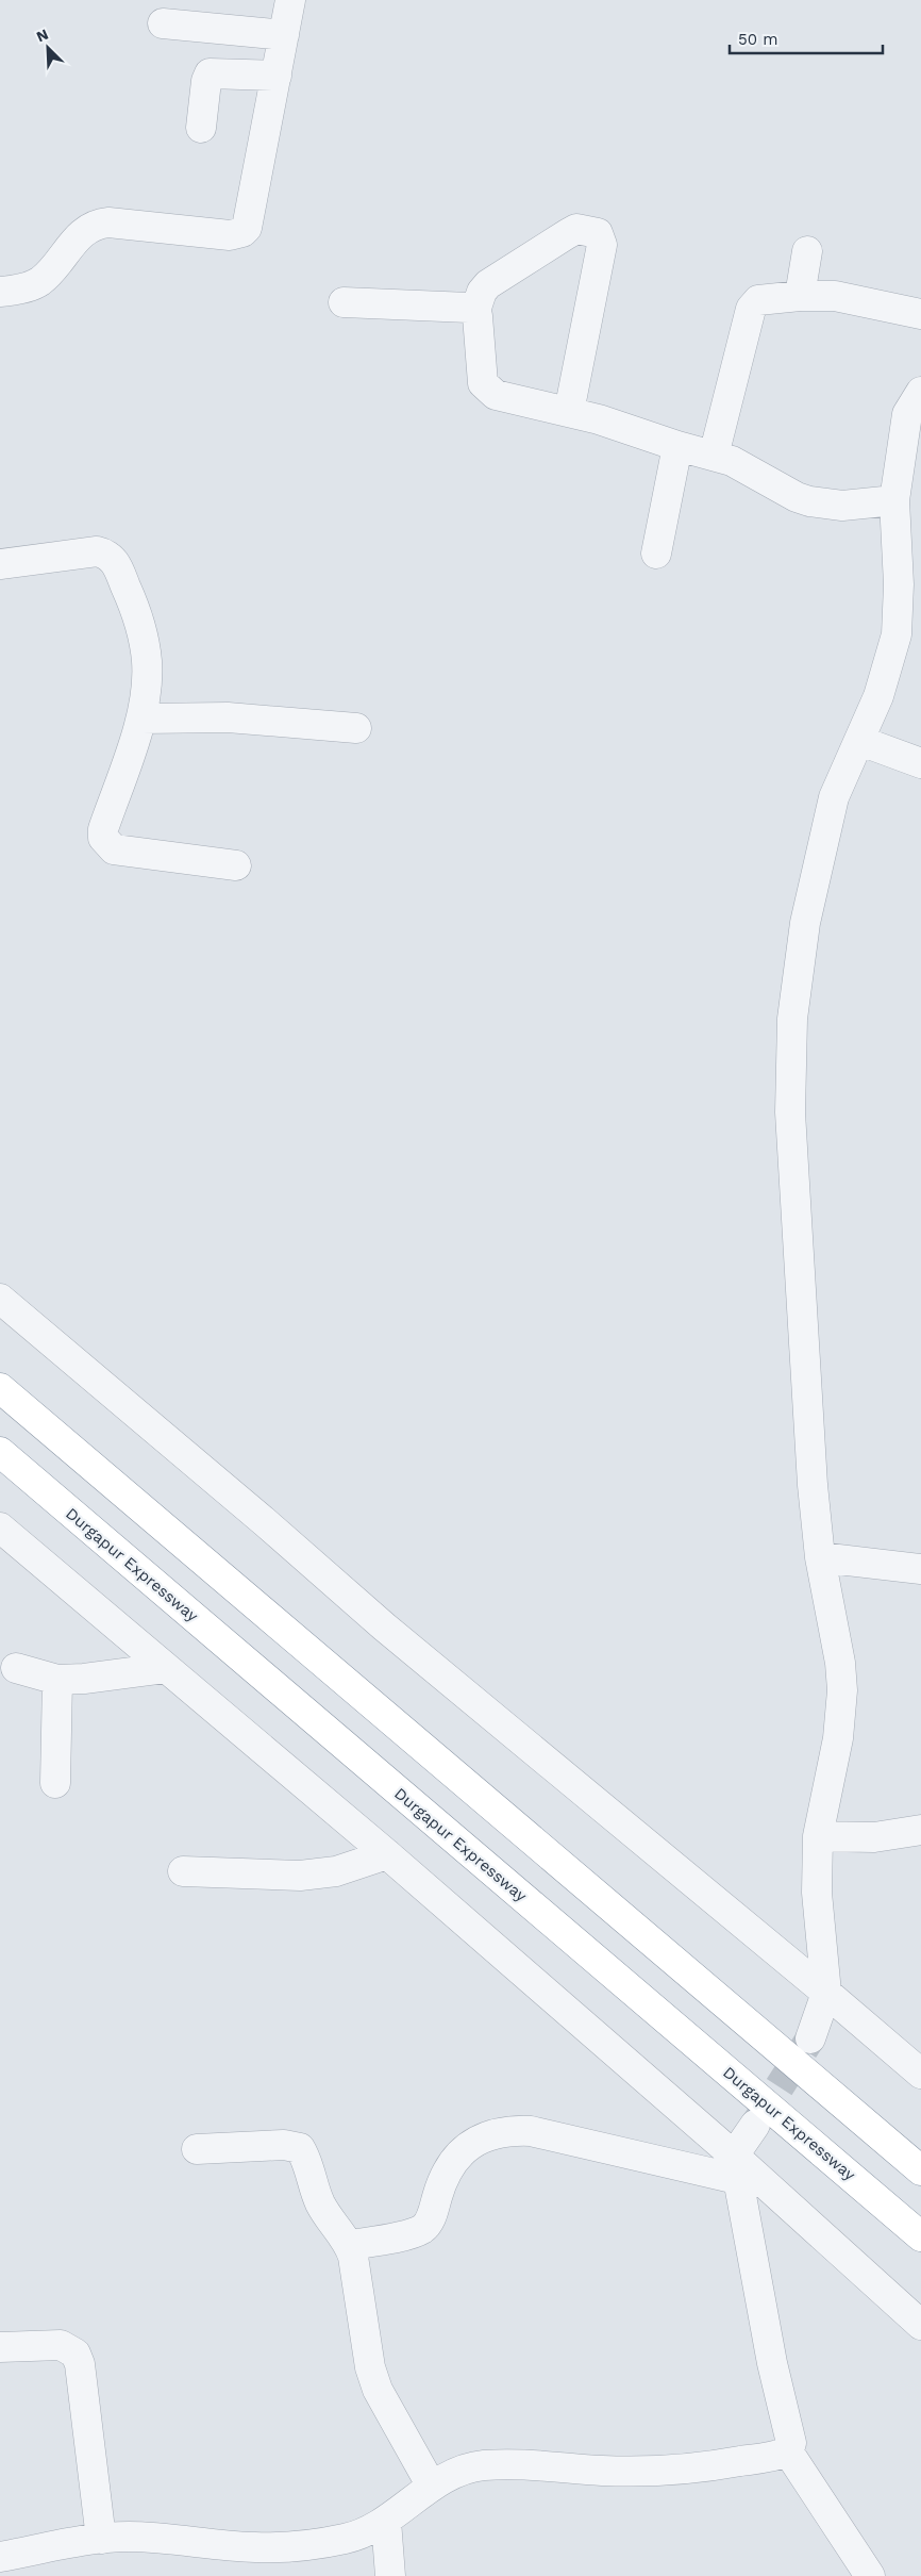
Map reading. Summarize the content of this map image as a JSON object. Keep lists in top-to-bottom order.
{
  "streets": {
    "highway": ["Durgapur Expressway"]
  },
  "scale_bar": "50 m",
  "north": "top left"
}
